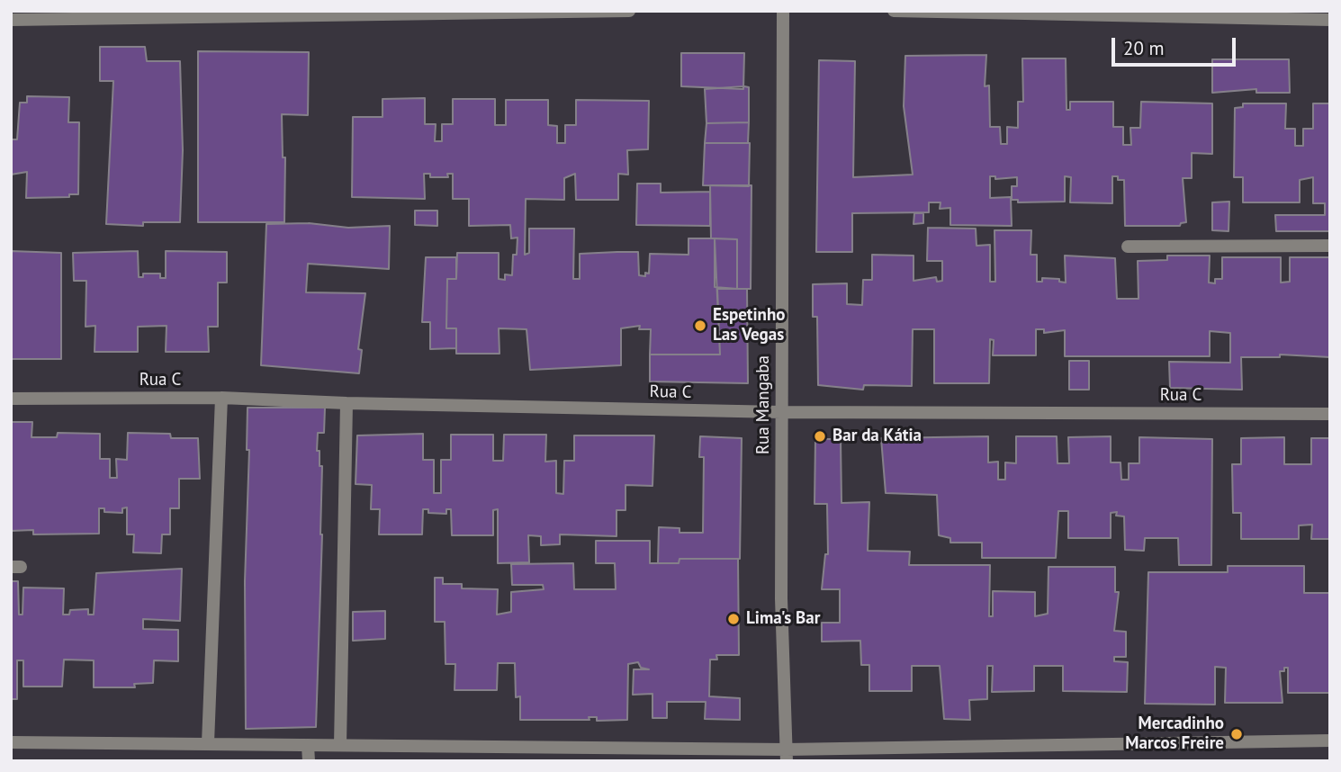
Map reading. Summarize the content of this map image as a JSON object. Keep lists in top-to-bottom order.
{
  "streets": {
    "street": ["Rua C", "Rua Mangaba"]
  },
  "crossings": [
    ["Rua C", "Rua Mangaba"]
  ],
  "places": [
    "Espetinho Las Vegas",
    "Bar da Kátia",
    "Lima's Bar",
    "Mercadinho Marcos Freire"
  ],
  "scale_bar": "20 m"
}
